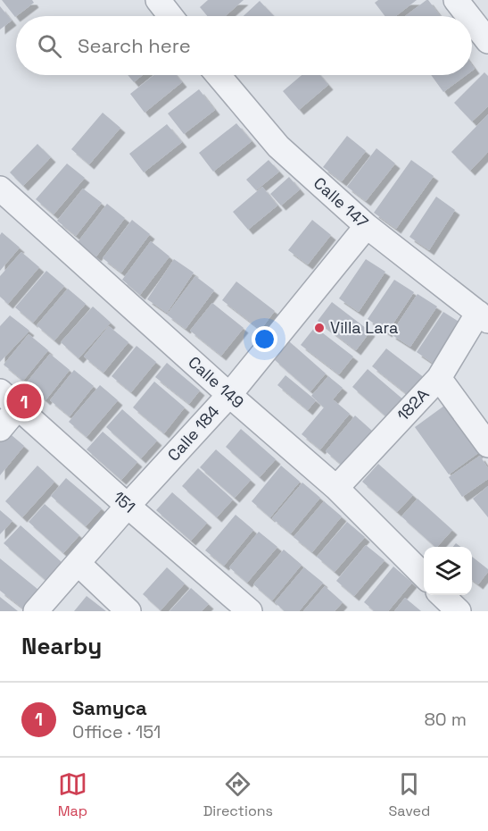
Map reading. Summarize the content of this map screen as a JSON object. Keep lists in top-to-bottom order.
{
  "streets": {
    "street": [
      "Calle 147",
      "Calle 149",
      "182А",
      "Calle 184",
      "151"
    ]
  },
  "crossings": [
    ["Calle 147", "182А"],
    ["Calle 147", "Calle 184"],
    ["Calle 149", "182А"],
    ["Calle 149", "Calle 184"],
    ["Calle 184", "151"]
  ],
  "places": ["Villa Lara"],
  "page": {
    "search": "Search here",
    "pins": "1",
    "heading": "Nearby",
    "list": [
      {
        "mark": "1",
        "name": "Samyca",
        "note": "Office · 151",
        "value": "80 m"
      }
    ],
    "nav": ["Map", "Directions", "Saved"]
  }
}
